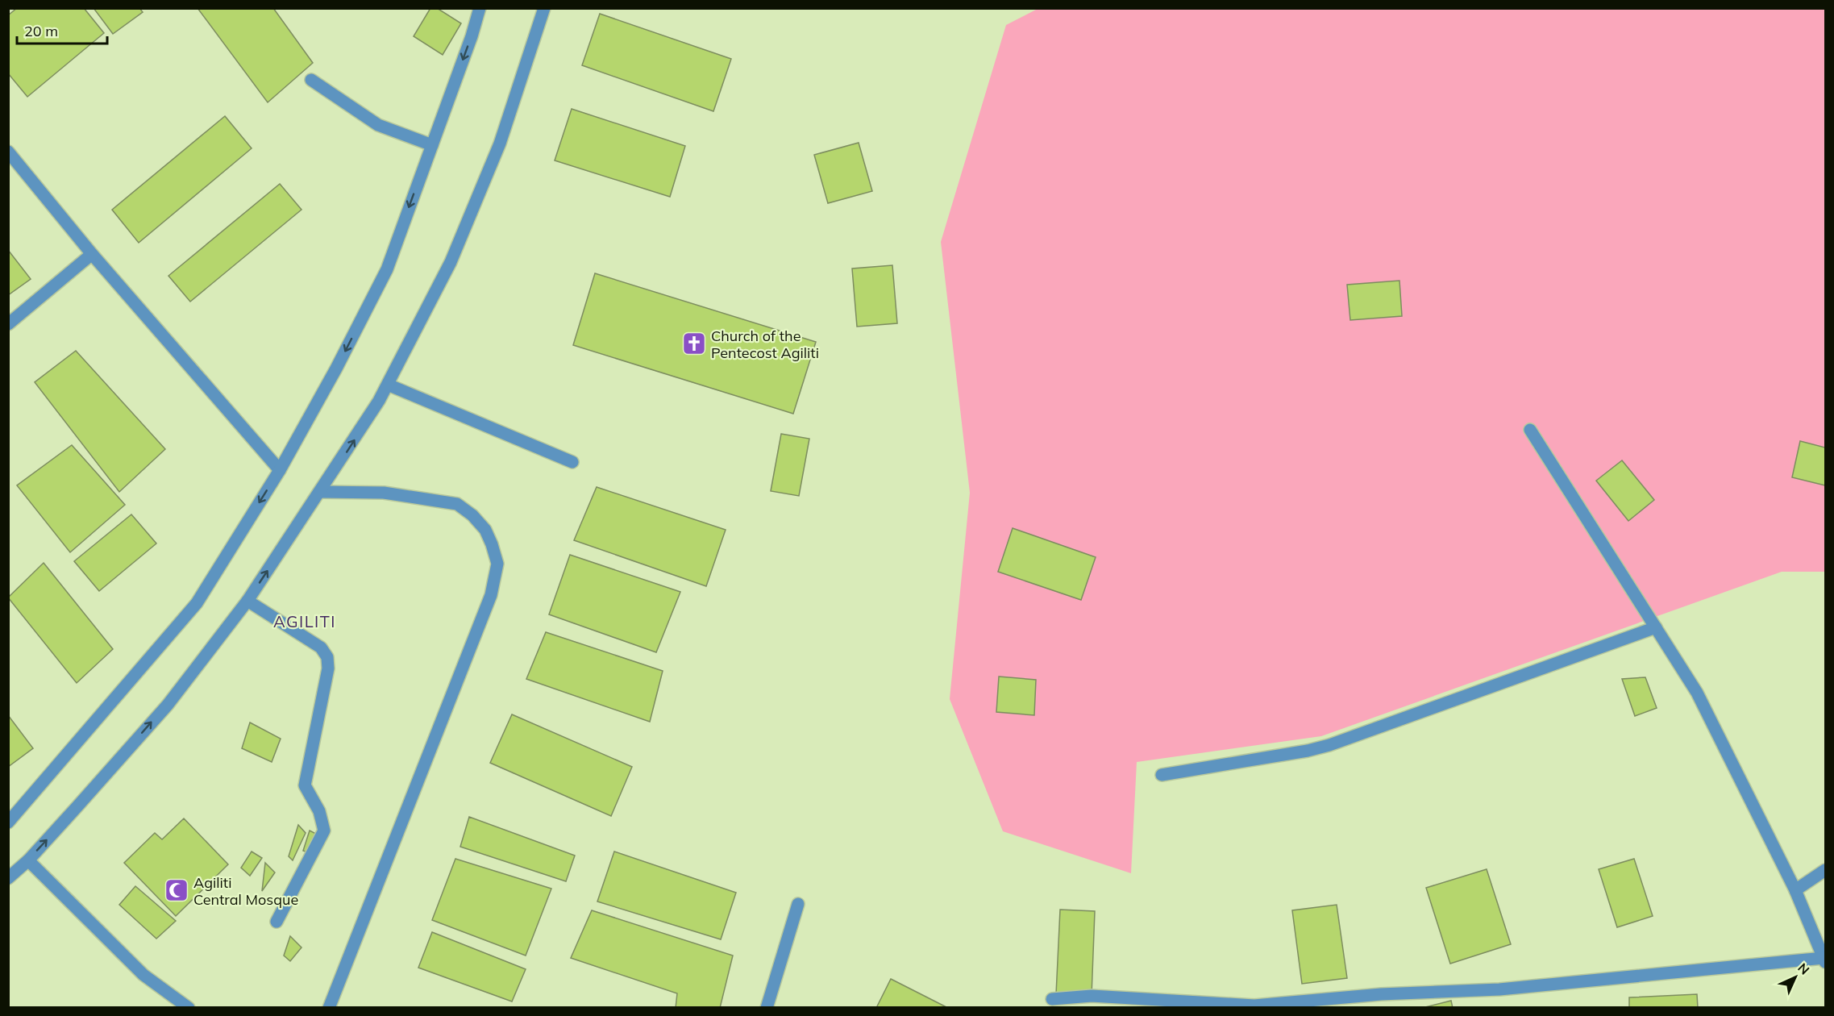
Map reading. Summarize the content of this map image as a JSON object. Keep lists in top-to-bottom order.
{
  "districts": ["AGILITI"],
  "places": {
    "church": ["Church of the Pentecost Agiliti"],
    "mosque": ["Agiliti Central Mosque"]
  },
  "scale_bar": "20 m",
  "north": "top right"
}
